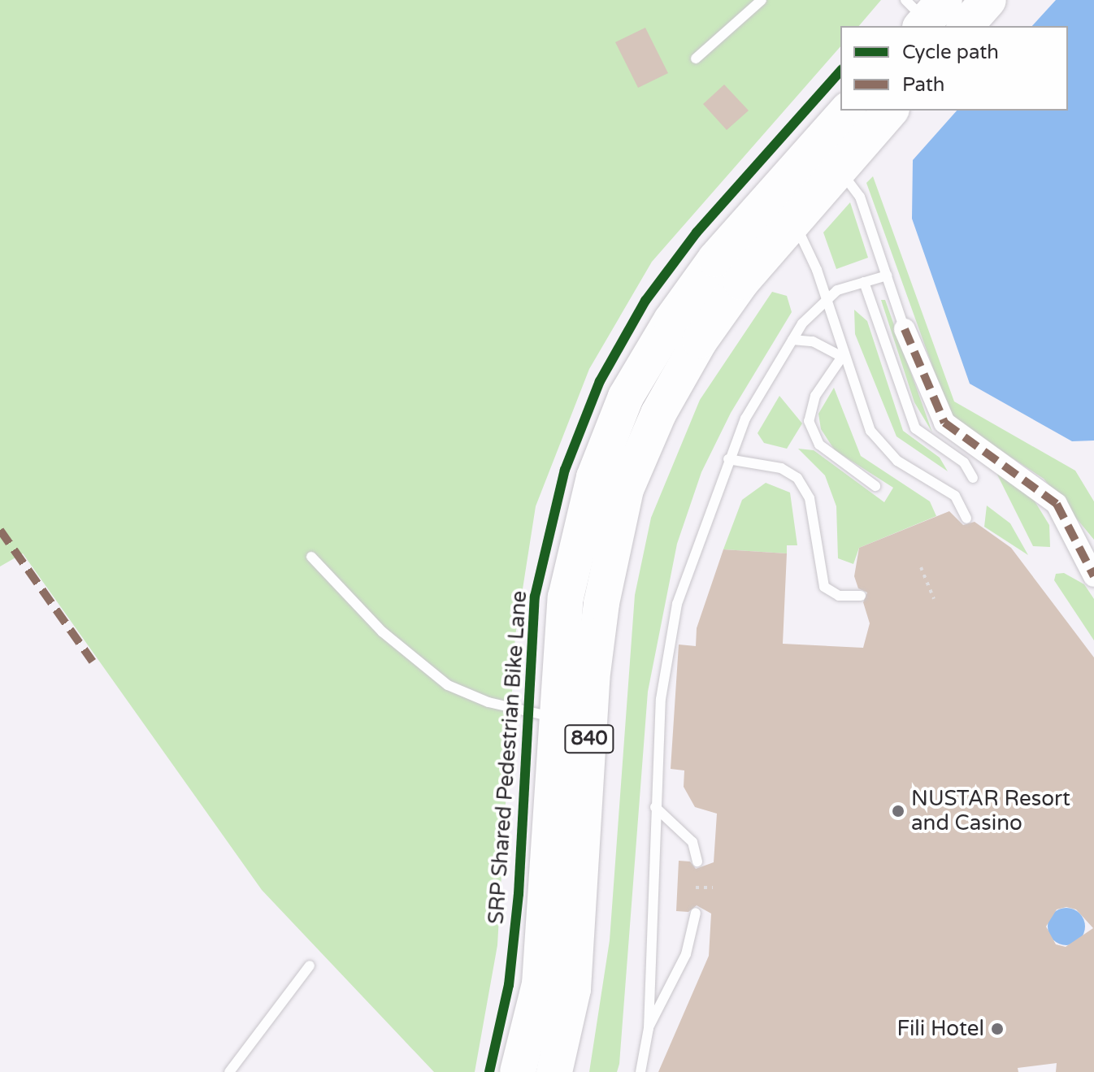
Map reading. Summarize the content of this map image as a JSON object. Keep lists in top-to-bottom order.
{
  "streets": {
    "highway": ["840"],
    "cycle path": ["SRP Shared Pedestrian Bike Lane"]
  },
  "places": ["NUSTAR Resort and Casino", "Fili Hotel"],
  "legend": ["Cycle path", "Path"]
}
